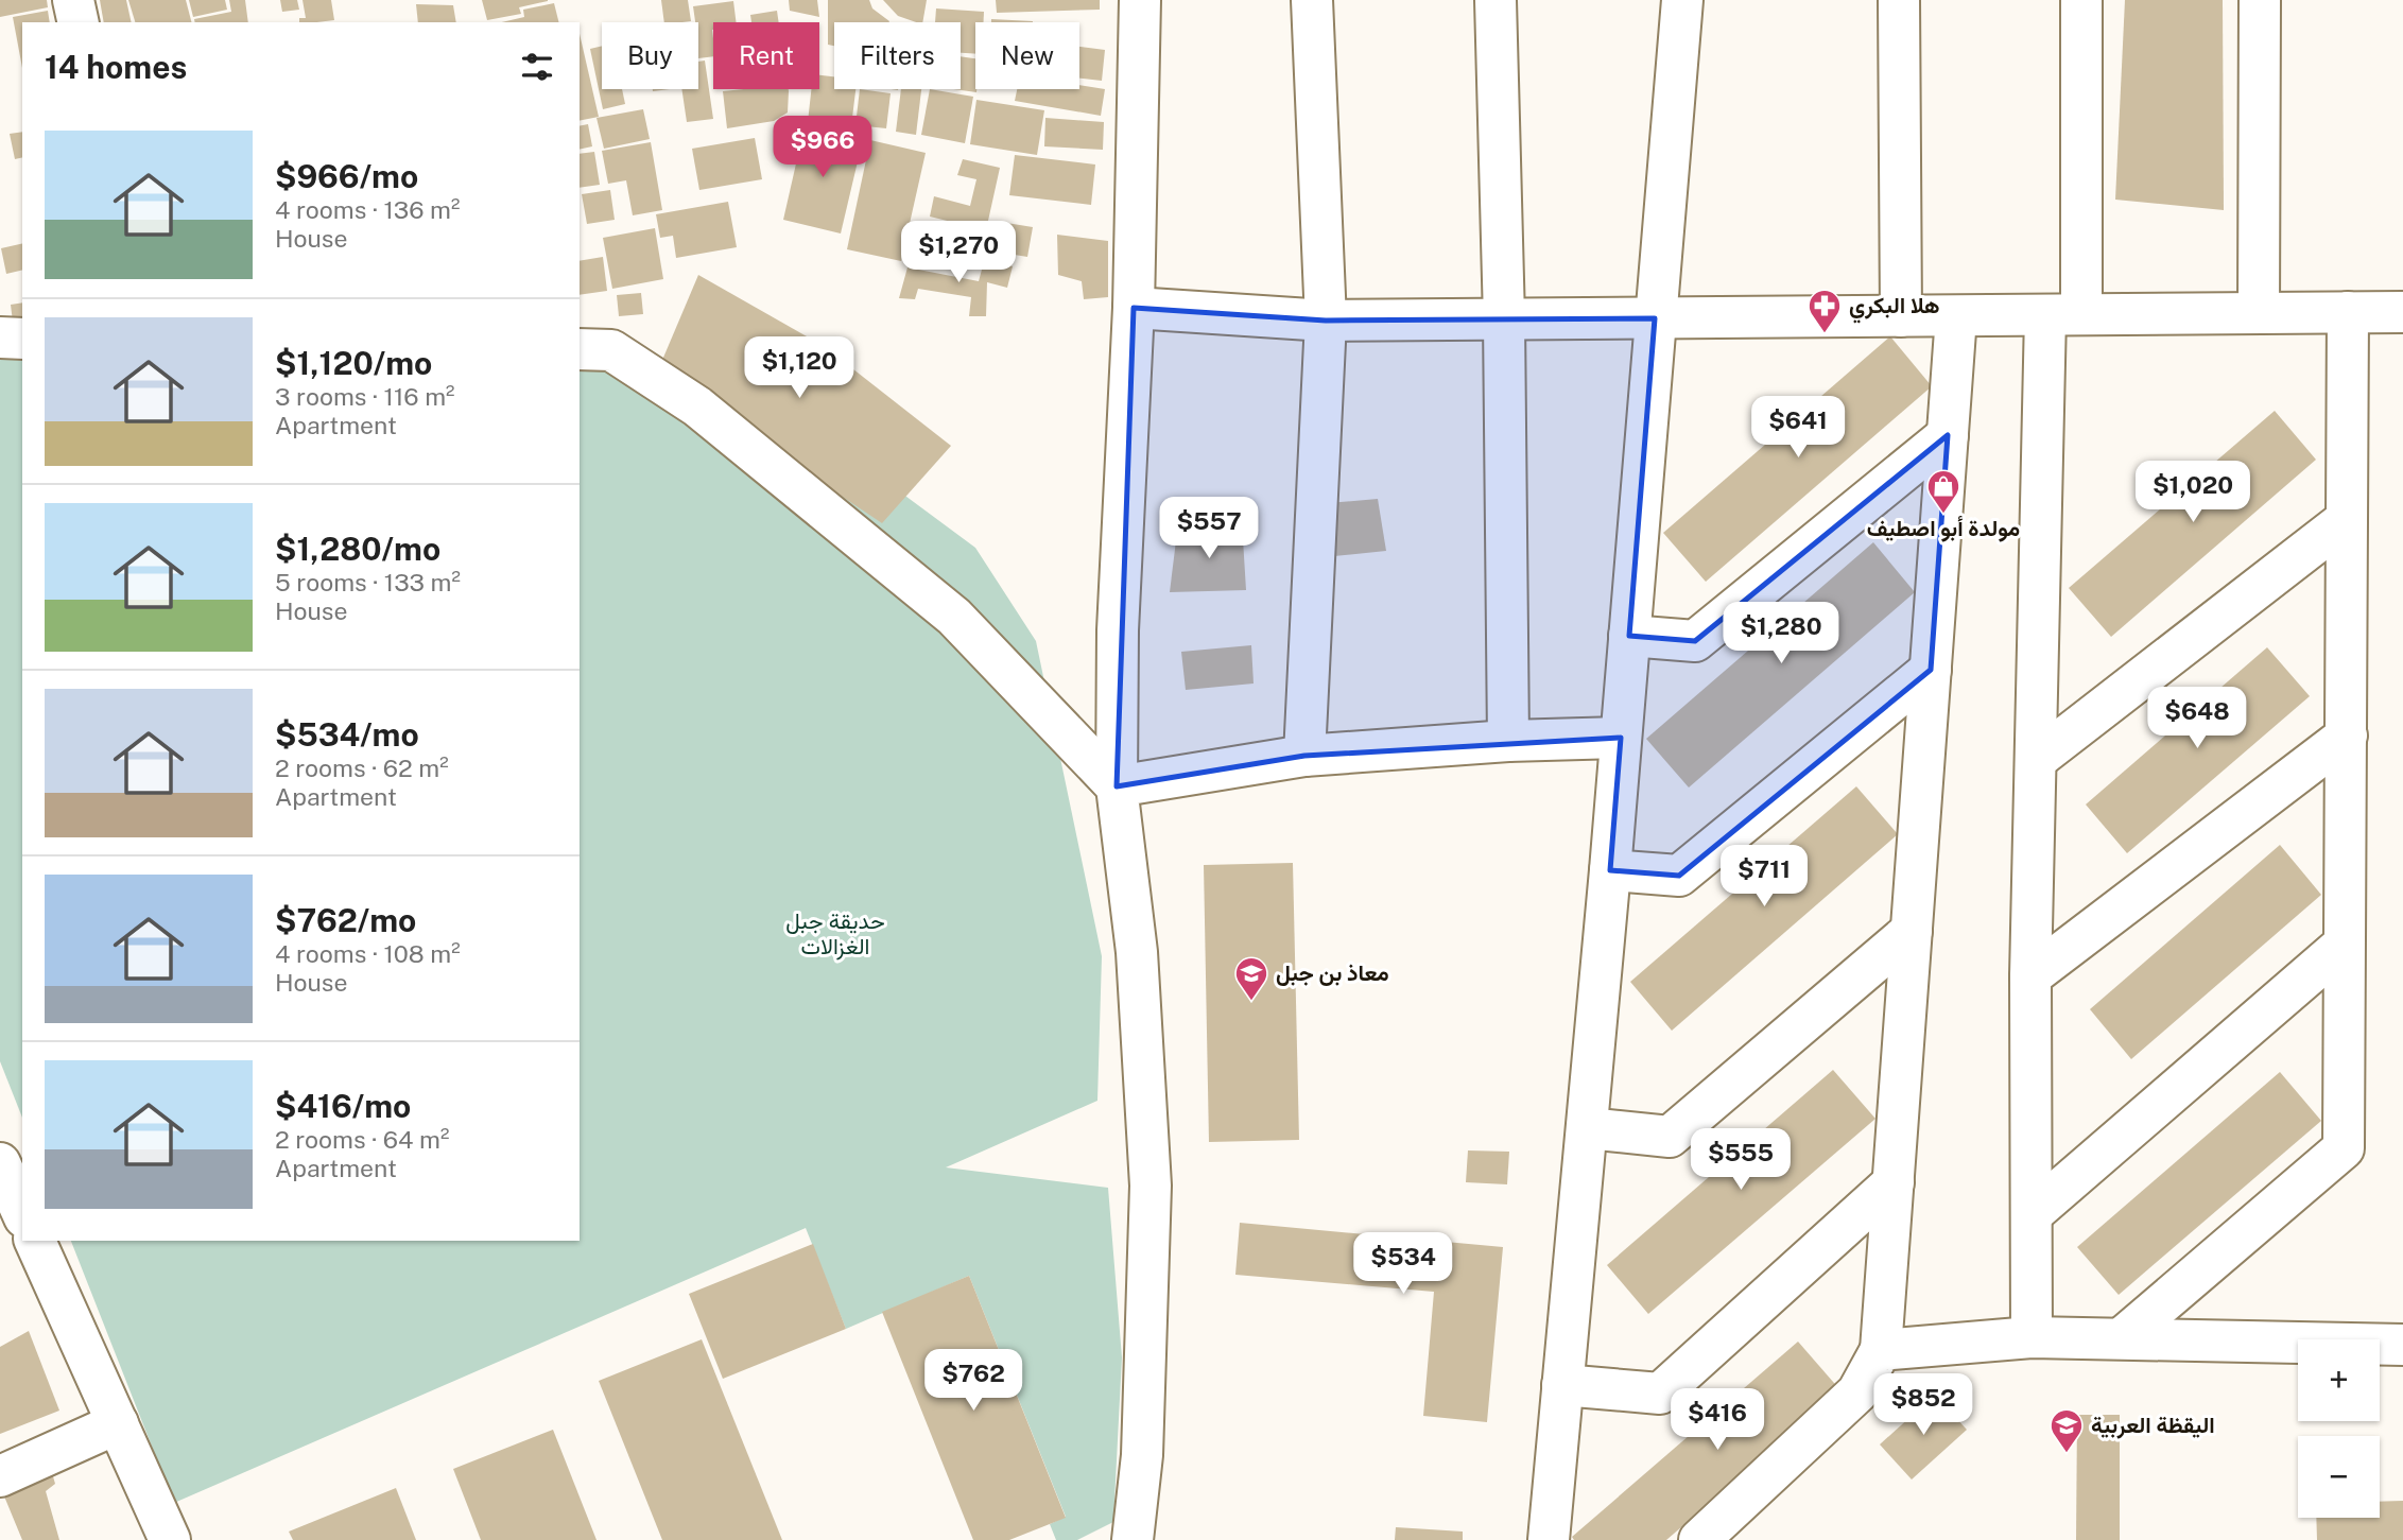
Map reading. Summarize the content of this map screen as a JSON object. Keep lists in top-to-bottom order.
{
  "parks": ["حديقة جبل الغزالات"],
  "places": {
    "pharmacy": ["هلا البكري"],
    "shop": ["مولدة أبو اصطيف"],
    "school or university": ["معاذ بن جبل", "اليقظة العربية"]
  },
  "page": {
    "chip": [
      "Buy",
      "Rent",
      "Filters",
      "New"
    ],
    "heading": "14 homes",
    "list": [
      {
        "name": "$966/mo",
        "note": "4 rooms · 136 m² · House"
      },
      {
        "name": "$1,120/mo",
        "note": "3 rooms · 116 m² · Apartment"
      },
      {
        "name": "$1,280/mo",
        "note": "5 rooms · 133 m² · House"
      },
      {
        "name": "$534/mo",
        "note": "2 rooms · 62 m² · Apartment"
      },
      {
        "name": "$762/mo",
        "note": "4 rooms · 108 m² · House"
      },
      {
        "name": "$416/mo",
        "note": "2 rooms · 64 m² · Apartment"
      }
    ],
    "price": [
      "$966",
      "$1,270",
      "$1,120",
      "$641",
      "$1,020",
      "$557",
      "$1,280",
      "$648",
      "$711",
      "$555",
      "$534",
      "$762",
      "$852",
      "$416"
    ],
    "map_buttons": ["+", "−"]
  }
}
